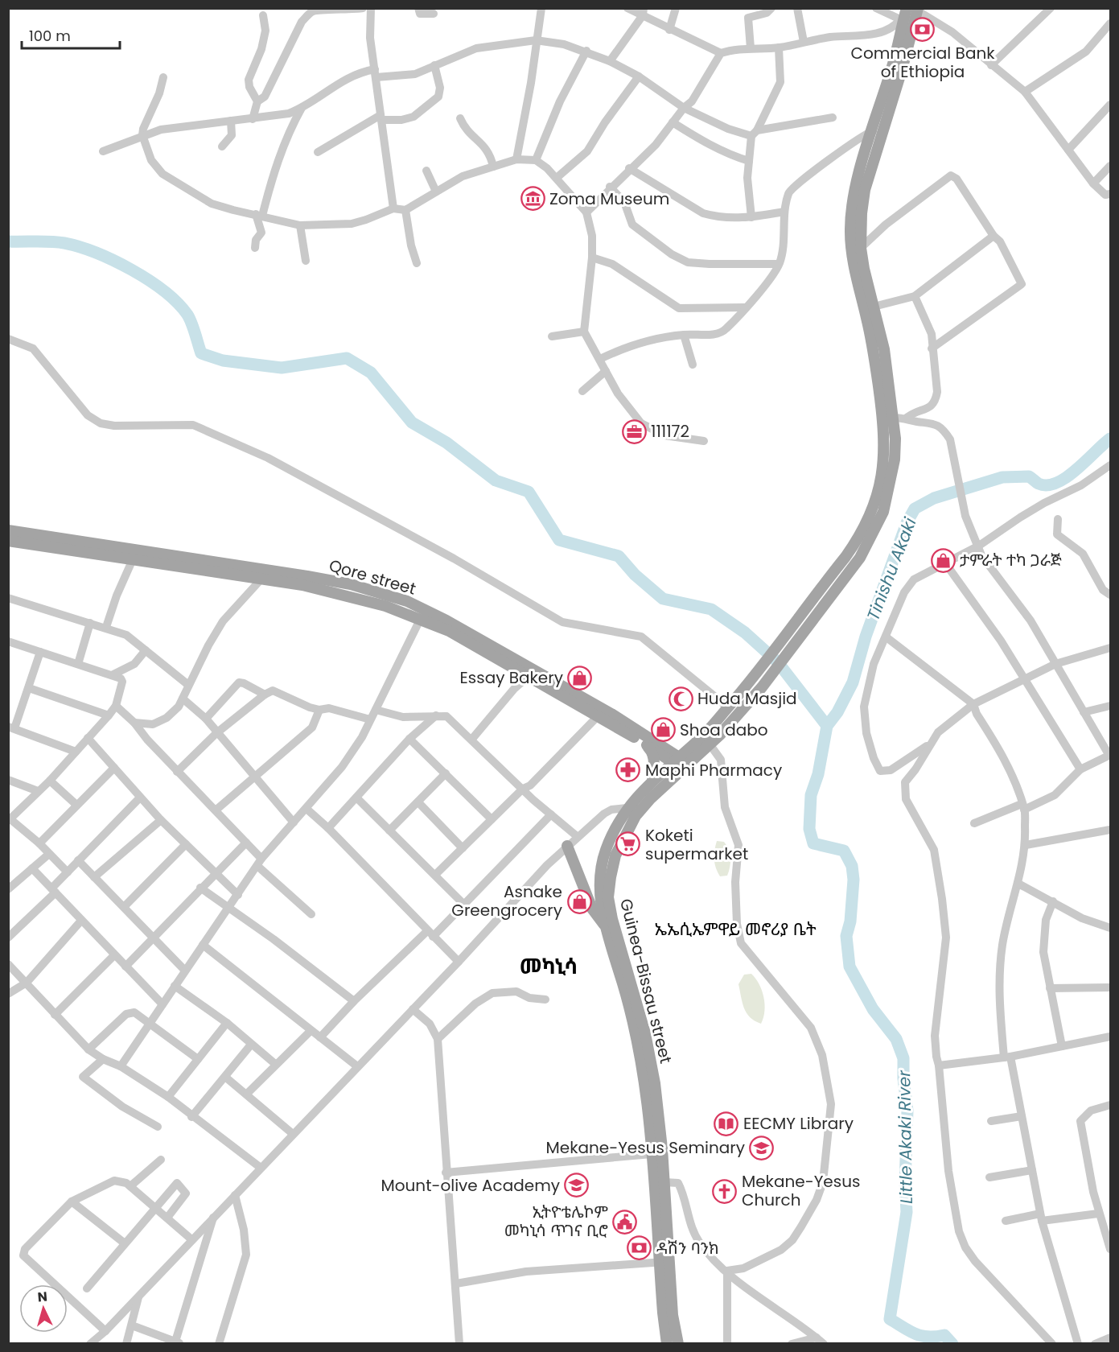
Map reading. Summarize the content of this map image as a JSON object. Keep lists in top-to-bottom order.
{
  "streets": {
    "main road": ["Qore street", "Guinea-Bissau street"]
  },
  "crossings": [
    ["Qore street", "Guinea-Bissau street"]
  ],
  "districts": ["ኤኤሲኤምዋይ መኖሪያ ቤት", "መካኒሳ"],
  "water": ["Tinishu Akaki", "Little Akaki River"],
  "places": {
    "bank": ["Commercial Bank of Ethiopia", "ዳሽን ባንክ"],
    "museum": ["Zoma Museum"],
    "office": ["111172"],
    "shop": [
      "ታምራት ተካ ጋራጅ",
      "Essay Bakery",
      "Shoa dabo",
      "Asnake Greengrocery"
    ],
    "mosque": ["Huda Masjid"],
    "pharmacy": ["Maphi Pharmacy"],
    "supermarket": ["Koketi supermarket"],
    "library": ["EECMY Library"],
    "school or university": ["Mekane-Yesus Seminary", "Mount-olive Academy"],
    "church": ["Mekane-Yesus Church"],
    "public building": ["ኢትዮቴሌኮም መካኒሳ ጥገና ቢሮ"]
  },
  "scale_bar": "100 m",
  "north": "top"
}
